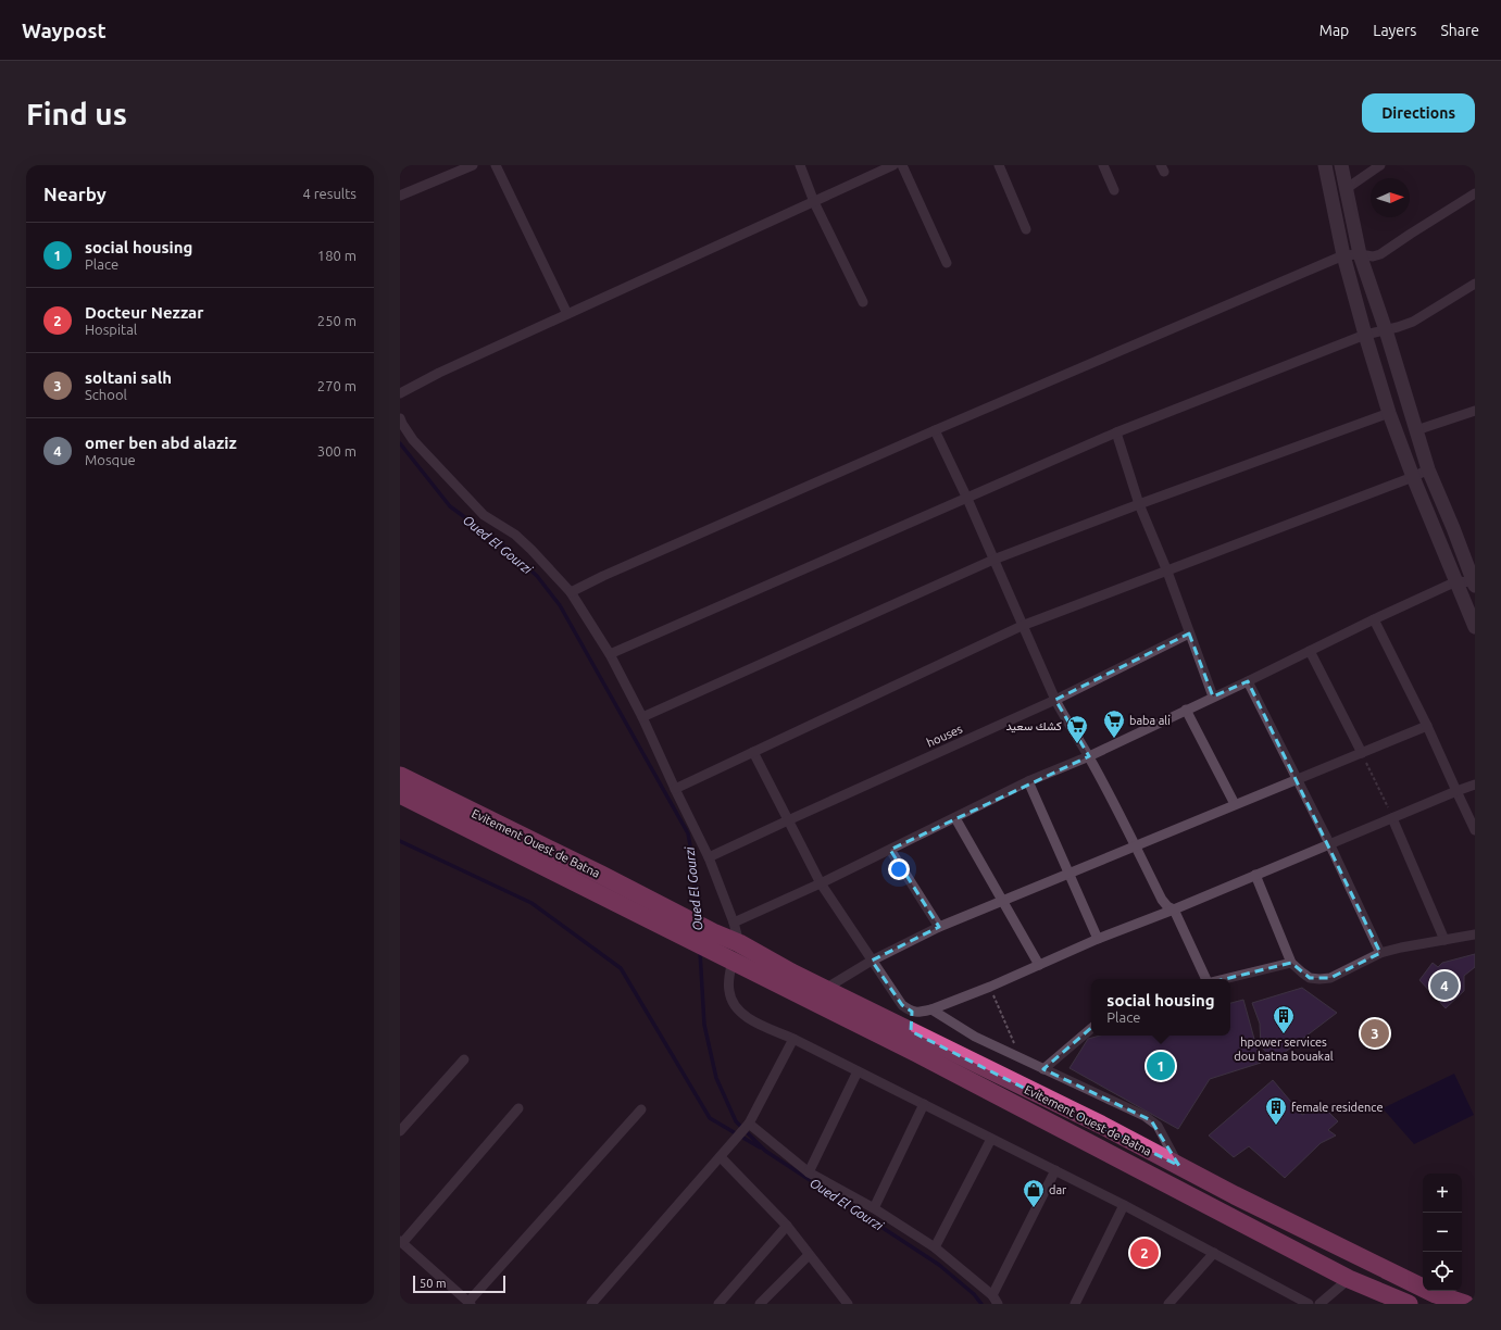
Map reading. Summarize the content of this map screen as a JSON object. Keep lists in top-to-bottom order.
{
  "streets": {
    "highway": ["Evitement Ouest de Batna"],
    "street": ["houses"]
  },
  "water": ["Oued El Gourzi"],
  "places": {
    "supermarket": ["baba ali", "كشك سعيد"],
    "building": ["hpower services dou batna bouakal", "female residence"],
    "shop": ["dar"]
  },
  "scale_bar": "50 m",
  "north": "right",
  "page": {
    "header": "Waypost",
    "nav": ["Map", "Layers", "Share"],
    "buttons": "Directions",
    "title": "Find us",
    "heading": ["Nearby", "4 results"],
    "list": [
      {
        "mark": "1",
        "name": "social housing",
        "note": "Place",
        "value": "180 m"
      },
      {
        "mark": "2",
        "name": "Docteur Nezzar",
        "note": "Hospital",
        "value": "250 m"
      },
      {
        "mark": "3",
        "name": "soltani salh",
        "note": "School",
        "value": "270 m"
      },
      {
        "mark": "4",
        "name": "omer ben abd alaziz",
        "note": "Mosque",
        "value": "300 m"
      }
    ],
    "pins": [
      "4",
      "3",
      "1",
      "2"
    ],
    "popup": ["social housing", "Place"],
    "map_buttons": ["+", "−"],
    "scale": "50 m"
  }
}
